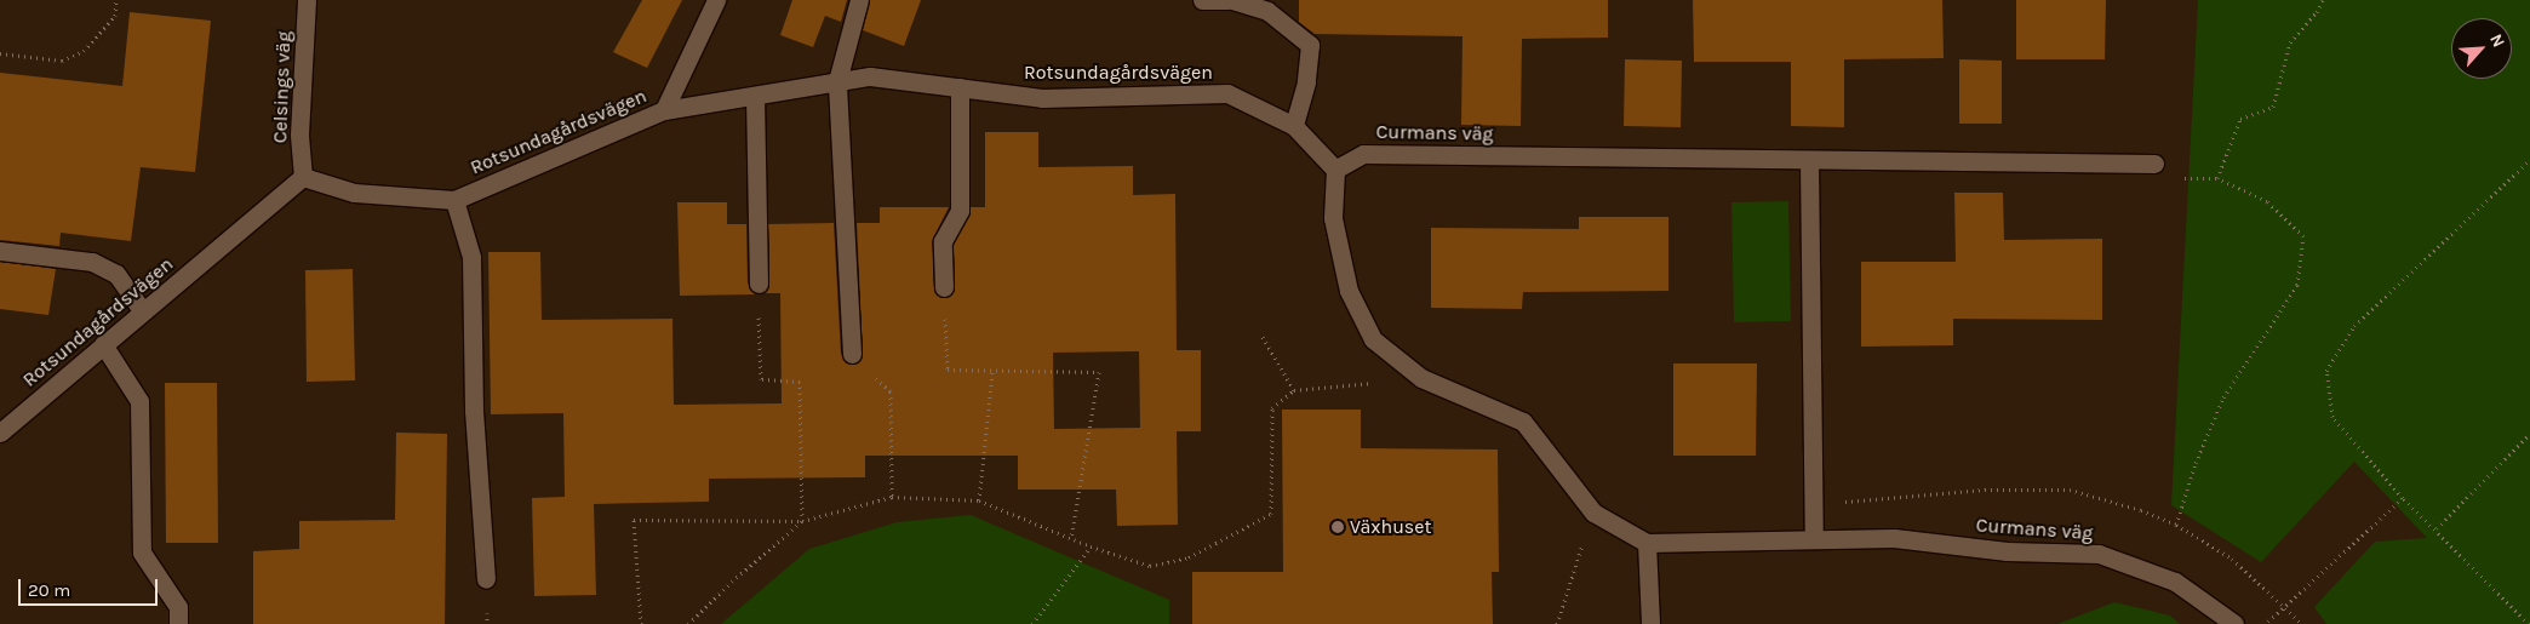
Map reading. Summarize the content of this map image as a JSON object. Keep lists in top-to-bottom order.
{
  "streets": {
    "street": ["Rotsundagårdsvägen", "Celsings väg", "Curmans väg"]
  },
  "crossings": [
    ["Rotsundagårdsvägen", "Celsings väg"]
  ],
  "places": ["Växhuset"],
  "scale_bar": "20 m",
  "north": "top right"
}
